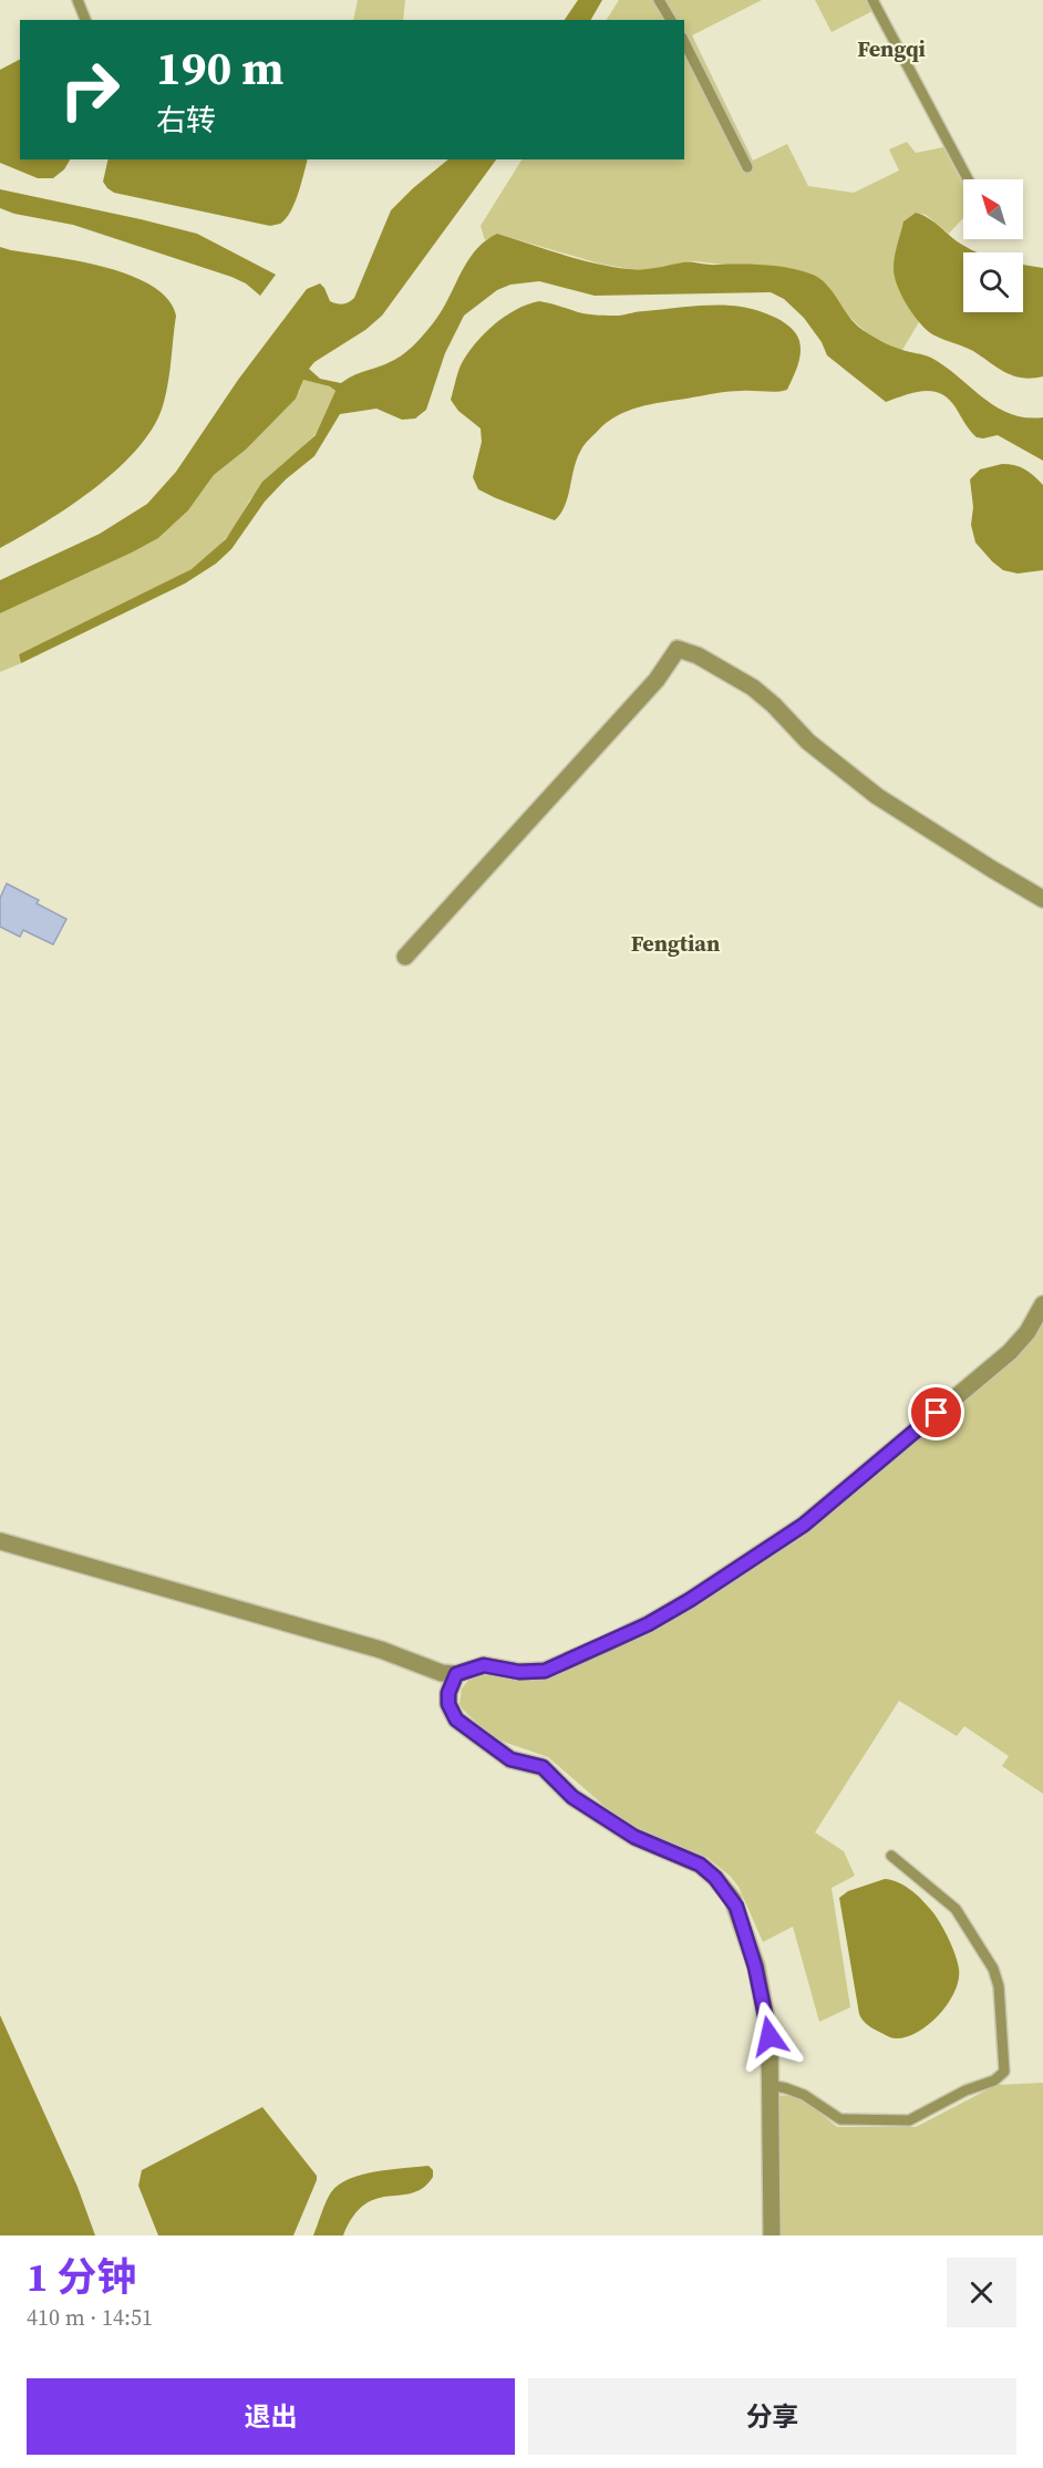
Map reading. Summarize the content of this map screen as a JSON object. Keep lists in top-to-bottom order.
{
  "districts": ["Fengqi", "Fengtian"],
  "north": "top left",
  "page": {
    "turn": ["190 m", "右转"],
    "heading": ["1 分钟", "410 m · 14:51"],
    "buttons": ["退出", "分享"]
  }
}
